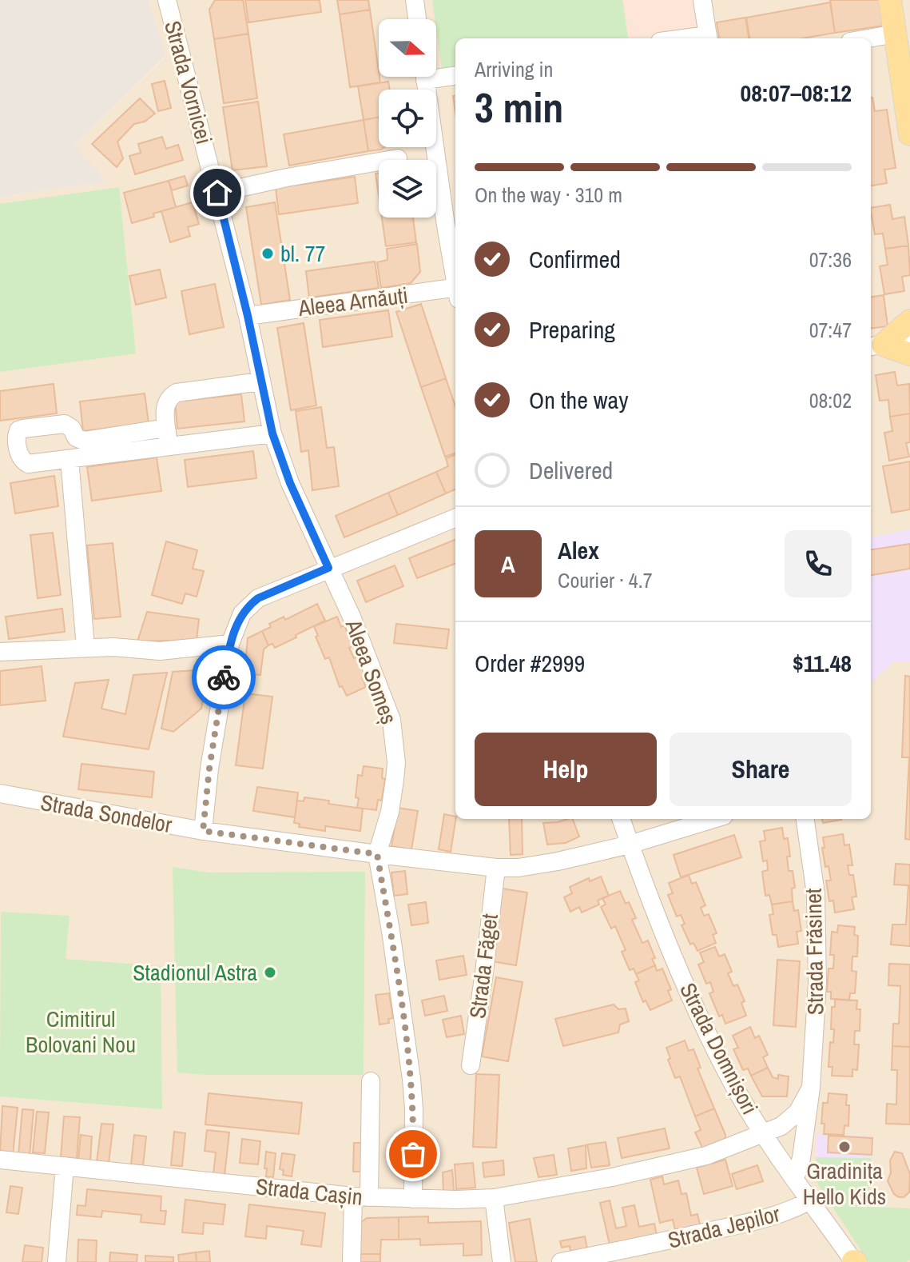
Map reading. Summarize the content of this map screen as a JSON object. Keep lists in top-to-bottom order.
{
  "streets": {
    "street": [
      "Strada Vornicei",
      "Aleea Arnăuți",
      "Aleea Someș",
      "Strada Sondelor",
      "Strada Frăsinet",
      "Strada Făget",
      "Strada Domnișori",
      "Strada Cașin",
      "Strada Jepilor"
    ]
  },
  "crossings": [
    ["Strada Vornicei", "Aleea Arnăuți"],
    ["Strada Vornicei", "Aleea Someș"],
    ["Aleea Someș", "Strada Sondelor"],
    ["Strada Sondelor", "Strada Făget"],
    ["Strada Sondelor", "Strada Domnișori"],
    ["Strada Frăsinet", "Strada Domnișori"],
    ["Strada Frăsinet", "Strada Cașin"],
    ["Strada Domnișori", "Strada Cașin"],
    ["Strada Domnișori", "Strada Jepilor"]
  ],
  "parks": ["Cimitirul Bolovani Nou"],
  "places": ["bl. 77", "Stadionul Astra", "Gradinița Hello Kids"],
  "north": "right",
  "page": {
    "heading": ["3 min", "Arriving in", "08:07–08:12"],
    "panel": [
      "Alex",
      "Courier · 4.7",
      "Order #2999",
      "$11.48"
    ],
    "bar": "On the way · 310 m",
    "list": [
      ["Confirmed", "07:36"],
      ["Preparing", "07:47"],
      ["On the way", "08:02"],
      "Delivered"
    ],
    "round": "A",
    "buttons": ["Help", "Share"]
  }
}
